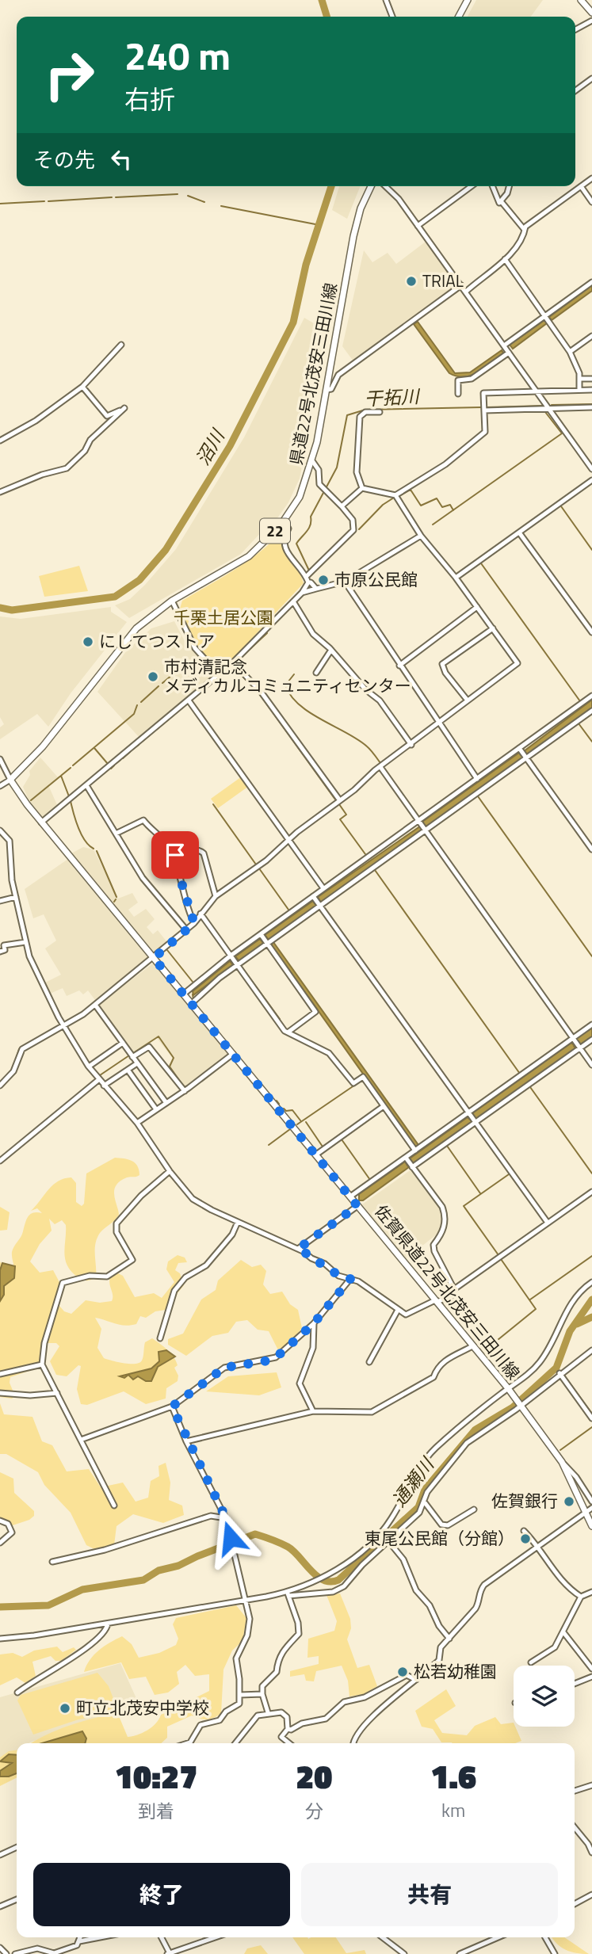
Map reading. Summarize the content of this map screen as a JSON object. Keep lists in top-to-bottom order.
{
  "streets": {
    "main road": ["県道22号北茂安三田川線", "22", "佐賀県道22号北茂安三田川線"]
  },
  "crossings": [
    ["県道22号北茂安三田川線", "佐賀県道22号北茂安三田川線"]
  ],
  "water": ["干拓川", "沼川", "通瀬川"],
  "parks": ["千栗土居公園"],
  "places": [
    "TRIAL",
    "市原公民館",
    "にしてつストア",
    "市村清記念 メディカルコミュニティセンター",
    "佐賀銀行",
    "東尾公民館（分館）",
    "松若幼稚園",
    "町立北茂安中学校"
  ],
  "page": {
    "turn": ["240 m", "右折"],
    "then": "その先",
    "eta": [
      "10:27",
      "到着",
      "20",
      "分",
      "1.6",
      "km"
    ],
    "buttons": ["終了", "共有"]
  }
}
